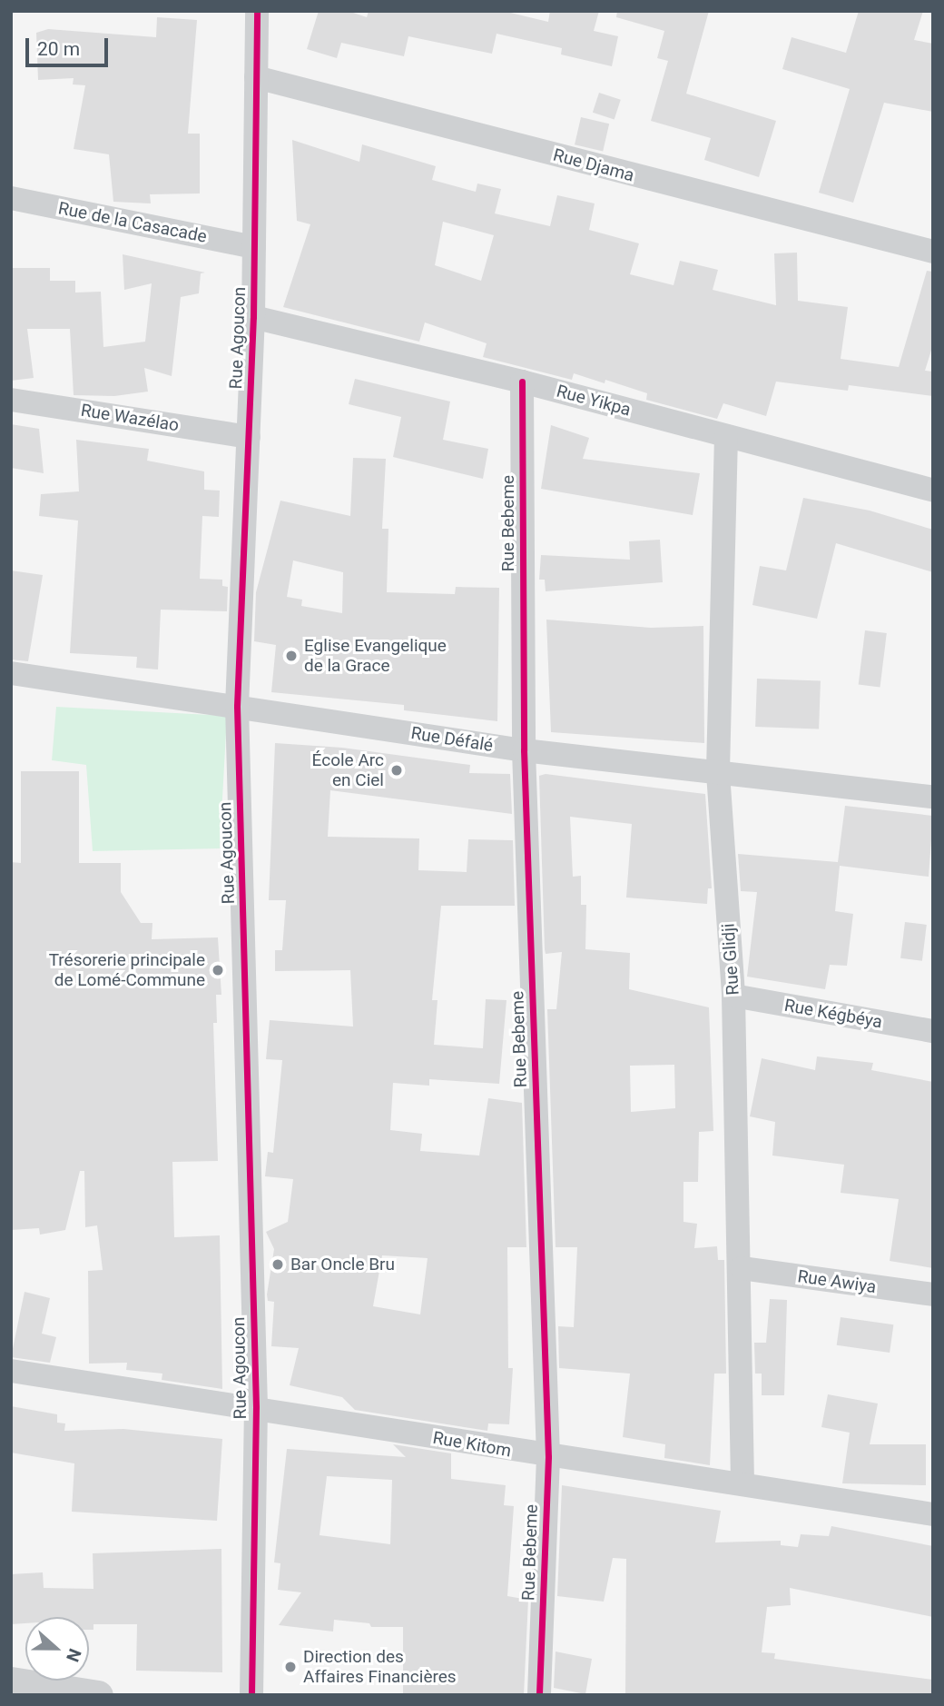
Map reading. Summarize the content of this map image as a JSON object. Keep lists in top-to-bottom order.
{
  "streets": {
    "street": [
      "Rue Djama",
      "Rue de la Casacade",
      "Rue Agoucon",
      "Rue Yikpa",
      "Rue Wazélao",
      "Rue Bebeme",
      "Rue Défalé",
      "Rue Glidji",
      "Rue Kégbéya",
      "Rue Awiya",
      "Rue Kitom"
    ]
  },
  "crossings": [
    ["Rue Djama", "Rue Agoucon"],
    ["Rue de la Casacade", "Rue Agoucon"],
    ["Rue Agoucon", "Rue Yikpa"],
    ["Rue Agoucon", "Rue Wazélao"],
    ["Rue Agoucon", "Rue Défalé"],
    ["Rue Agoucon", "Rue Kitom"],
    ["Rue Yikpa", "Rue Bebeme"],
    ["Rue Yikpa", "Rue Glidji"],
    ["Rue Bebeme", "Rue Défalé"],
    ["Rue Bebeme", "Rue Kitom"],
    ["Rue Défalé", "Rue Glidji"],
    ["Rue Glidji", "Rue Kégbéya"],
    ["Rue Glidji", "Rue Awiya"],
    ["Rue Glidji", "Rue Kitom"]
  ],
  "places": [
    "Eglise Evangelique de la Grace",
    "École Arc en Ciel",
    "Trésorerie principale de Lomé-Commune",
    "Bar Oncle Bru",
    "Direction des Affaires Financières"
  ],
  "scale_bar": "20 m",
  "north": "right"
}
